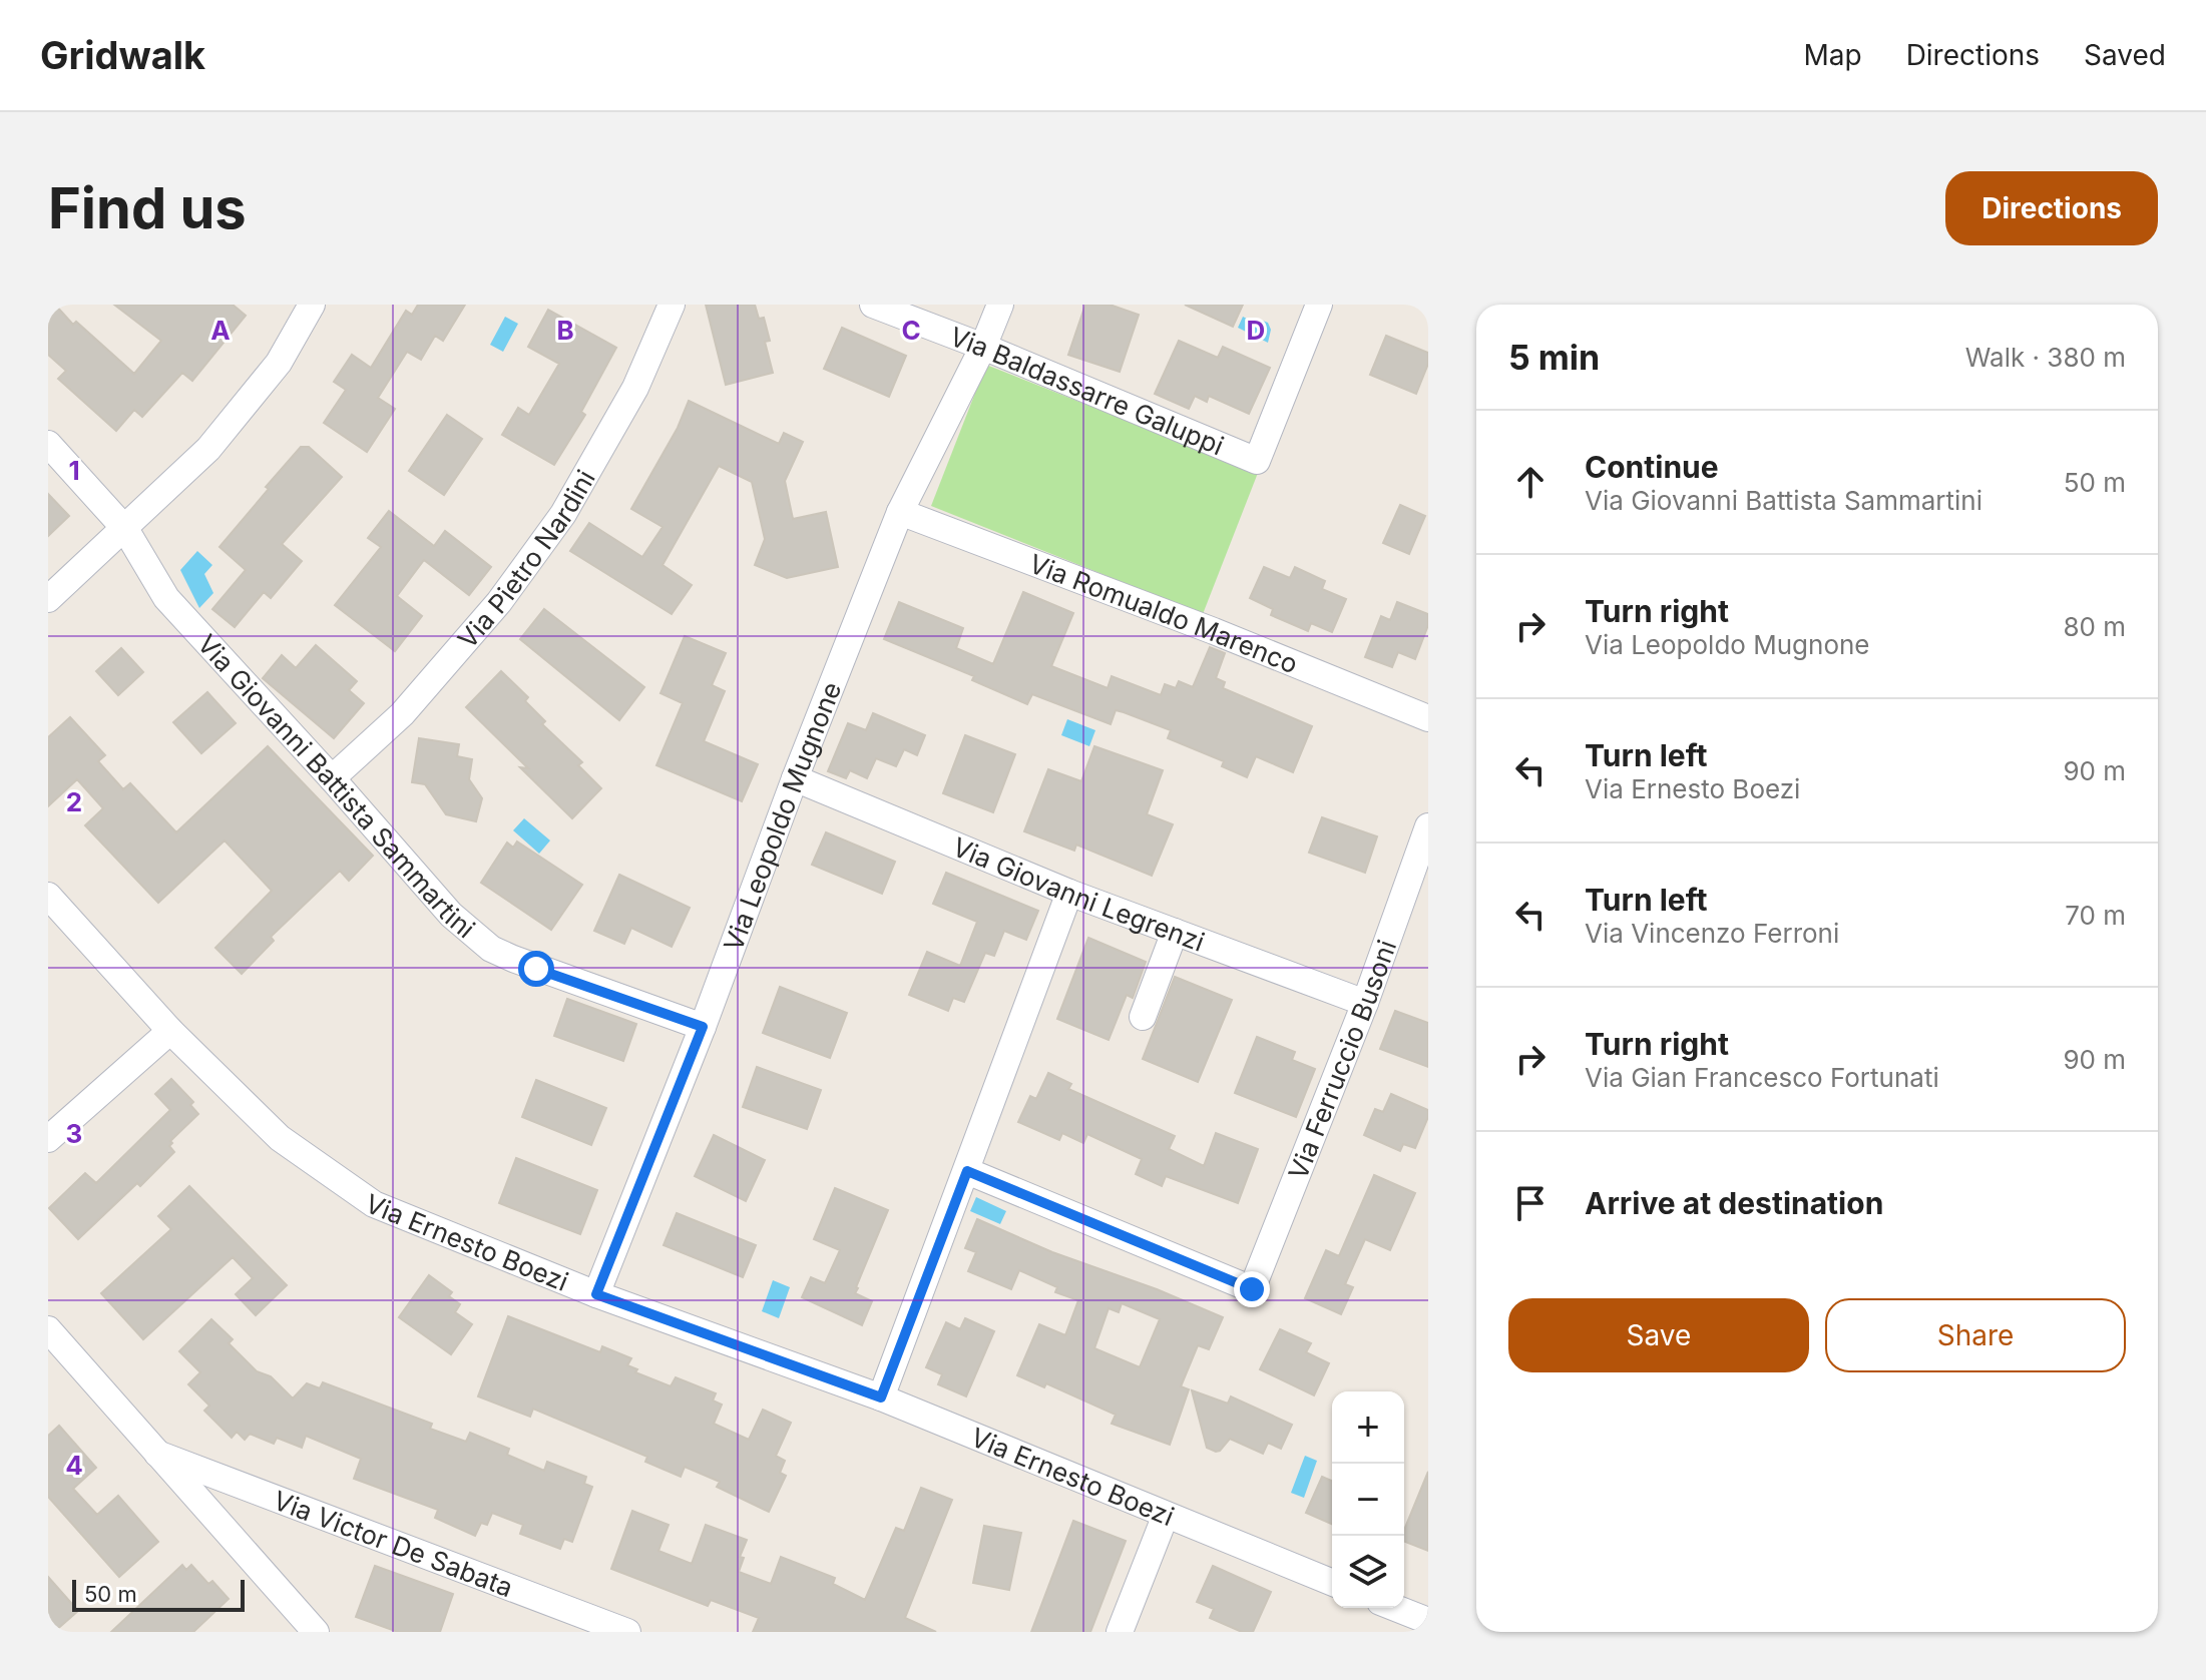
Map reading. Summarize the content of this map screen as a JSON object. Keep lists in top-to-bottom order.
{
  "streets": {
    "street": [
      "Via Baldassarre Galuppi",
      "Via Pietro Nardini",
      "Via Romualdo Marenco",
      "Via Giovanni Battista Sammartini",
      "Via Leopoldo Mugnone",
      "Via Giovanni Legrenzi",
      "Via Ferruccio Busoni",
      "Via Ernesto Boezi",
      "Via Victor De Sabata"
    ]
  },
  "crossings": [
    ["Via Baldassarre Galuppi", "Via Leopoldo Mugnone"],
    ["Via Pietro Nardini", "Via Giovanni Battista Sammartini"],
    ["Via Romualdo Marenco", "Via Leopoldo Mugnone"],
    ["Via Giovanni Battista Sammartini", "Via Leopoldo Mugnone"],
    ["Via Leopoldo Mugnone", "Via Giovanni Legrenzi"],
    ["Via Leopoldo Mugnone", "Via Ernesto Boezi"],
    ["Via Giovanni Legrenzi", "Via Ferruccio Busoni"]
  ],
  "scale_bar": "50 m",
  "page": {
    "header": "Gridwalk",
    "nav": ["Map", "Directions", "Saved"],
    "buttons": [
      "Directions",
      ["Save", "Share"]
    ],
    "title": "Find us",
    "heading": ["5 min", "Walk · 380 m"],
    "list": [
      ["Continue", "Via Giovanni Battista Sammartini", "50 m"],
      ["Turn right", "Via Leopoldo Mugnone", "80 m"],
      ["Turn left", "Via Ernesto Boezi", "90 m"],
      ["Turn left", "Via Vincenzo Ferroni", "70 m"],
      ["Turn right", "Via Gian Francesco Fortunati", "90 m"],
      "Arrive at destination"
    ],
    "map_buttons": ["+", "−"],
    "scale": "50 m"
  },
  "grid": {
    "columns": [
      "A",
      "B",
      "C",
      "D"
    ],
    "rows": [
      "1",
      "2",
      "3",
      "4"
    ]
  }
}
